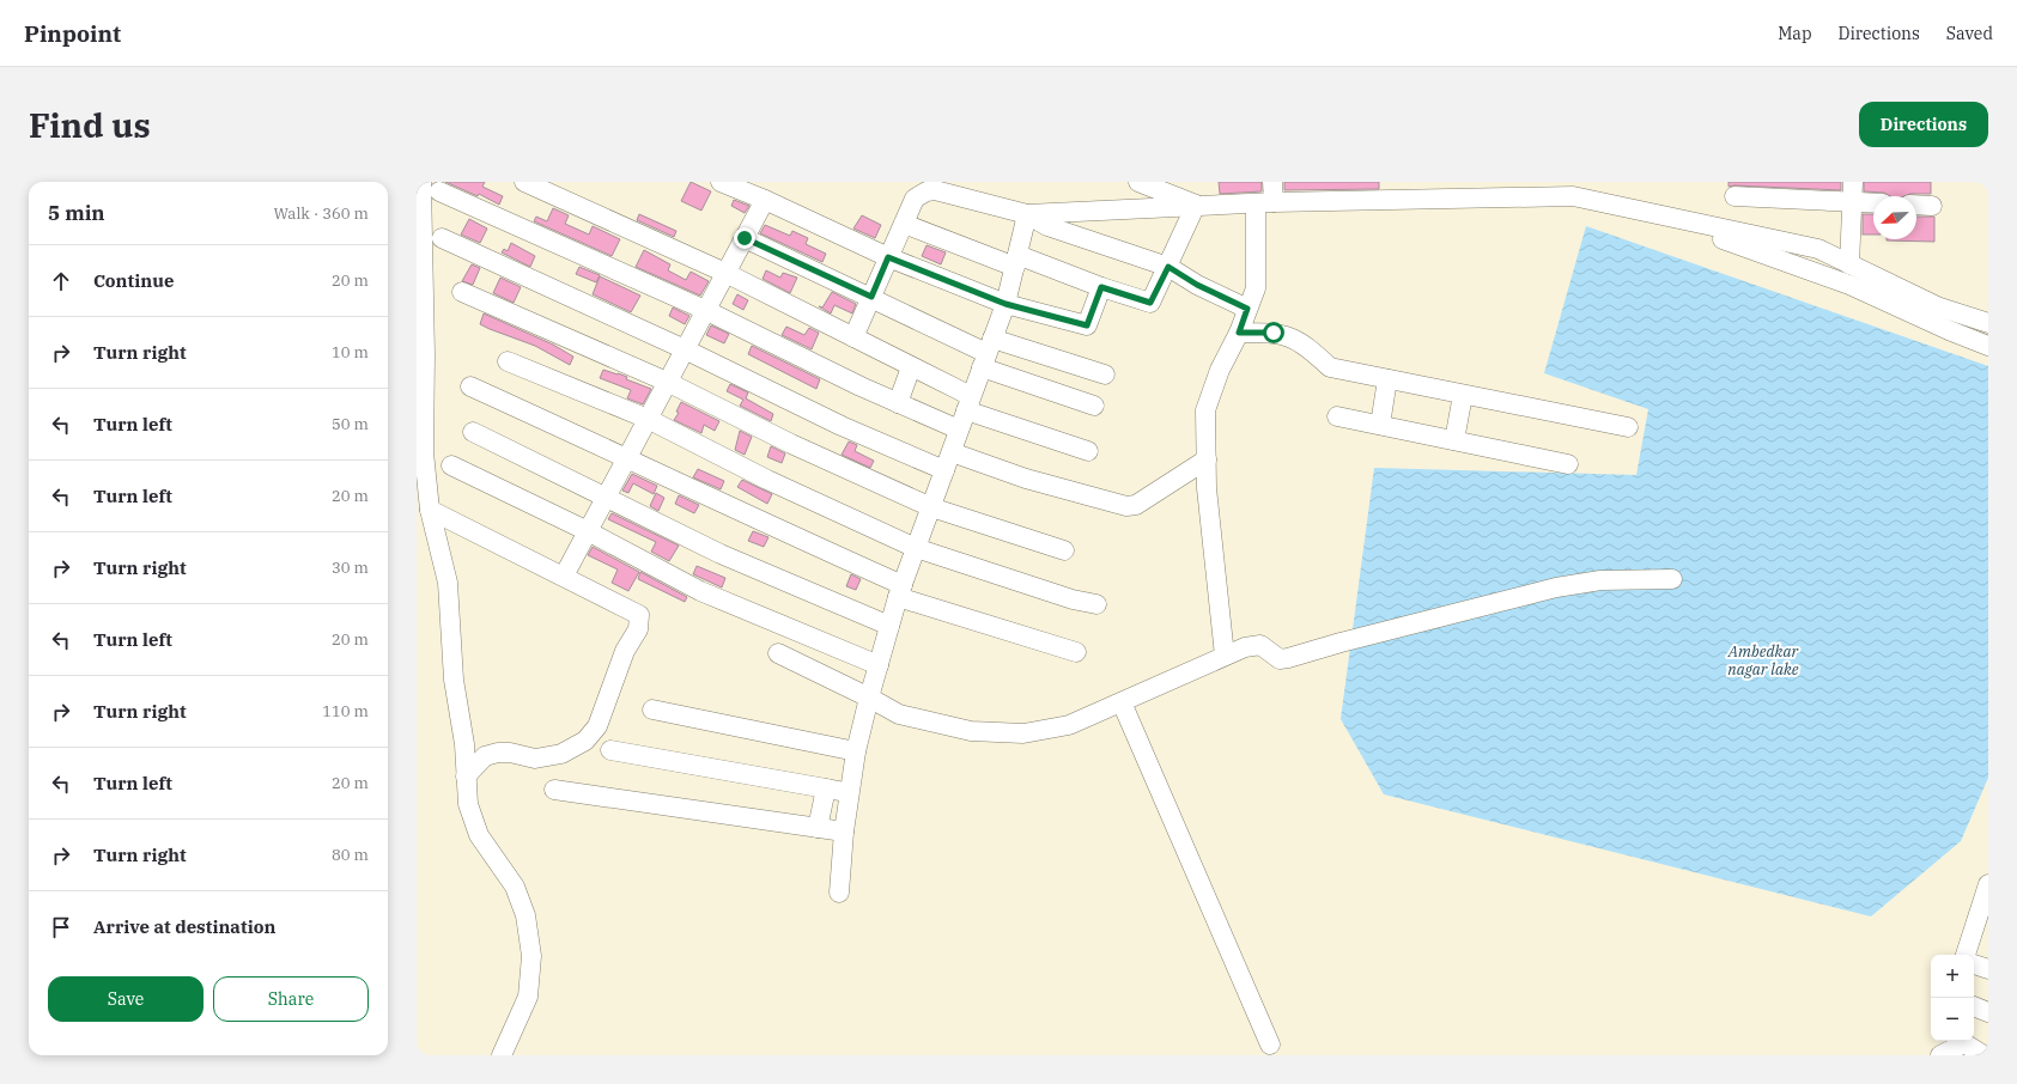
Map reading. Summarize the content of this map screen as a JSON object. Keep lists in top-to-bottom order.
{
  "water": ["Ambedkar nagar lake"],
  "north": "bottom left",
  "page": {
    "header": "Pinpoint",
    "nav": ["Map", "Directions", "Saved"],
    "buttons": [
      "Directions",
      ["Save", "Share"]
    ],
    "title": "Find us",
    "heading": ["5 min", "Walk · 360 m"],
    "list": [
      ["Continue", "20 m"],
      ["Turn right", "10 m"],
      ["Turn left", "50 m"],
      ["Turn left", "20 m"],
      ["Turn right", "30 m"],
      ["Turn left", "20 m"],
      ["Turn right", "110 m"],
      ["Turn left", "20 m"],
      ["Turn right", "80 m"],
      "Arrive at destination"
    ],
    "map_buttons": ["+", "−"]
  }
}
